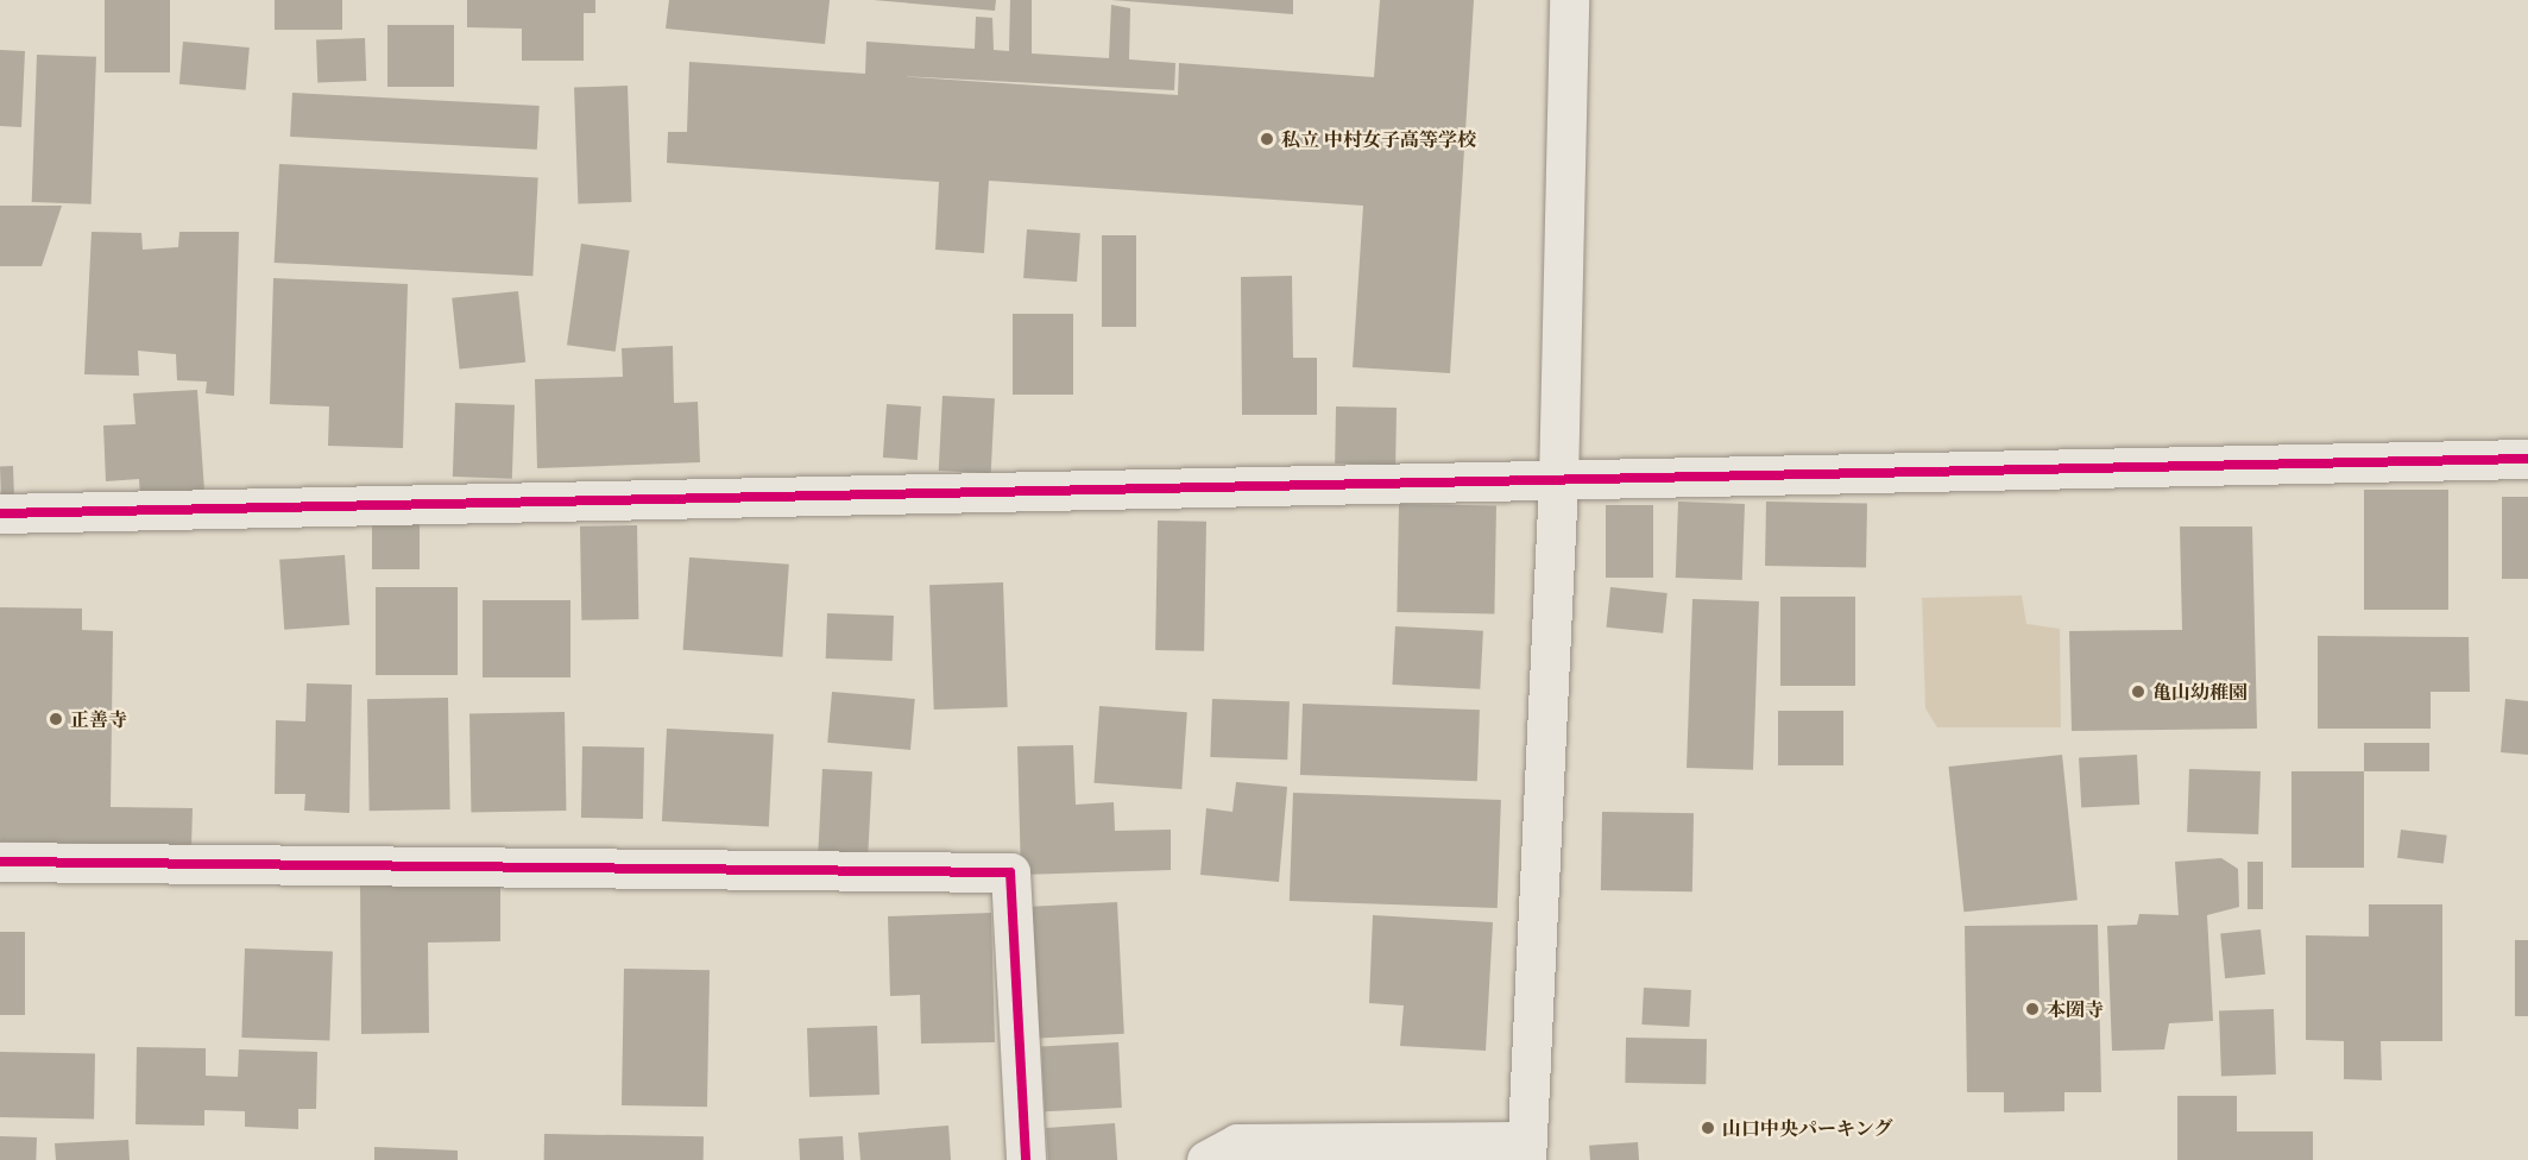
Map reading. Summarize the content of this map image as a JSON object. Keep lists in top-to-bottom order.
{
  "places": [
    "私立 中村女子高等学校",
    "亀山幼稚園",
    "正善寺",
    "本圀寺",
    "山口中央パーキング"
  ]
}
